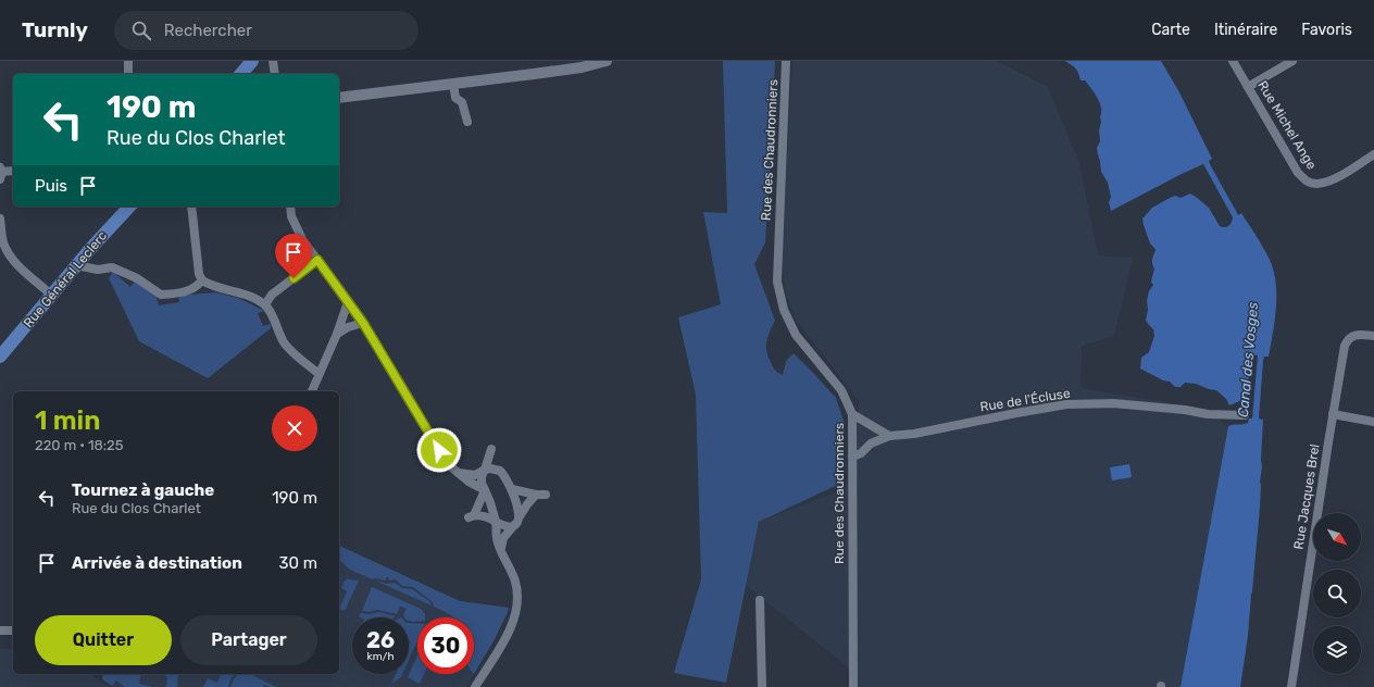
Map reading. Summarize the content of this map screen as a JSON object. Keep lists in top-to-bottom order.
{
  "streets": {
    "main road": ["Rue Général Leclerc"],
    "street": [
      "Rue Michel Ange",
      "Rue des Chaudronniers",
      "Rue de l'Écluse",
      "Rue Jacques Brel"
    ]
  },
  "crossings": [
    ["Rue des Chaudronniers", "Rue de l'Écluse"]
  ],
  "water": ["Canal des Vosges"],
  "north": "bottom right",
  "page": {
    "header": "Turnly",
    "search": "Rechercher",
    "nav": ["Carte", "Itinéraire", "Favoris"],
    "turn": ["190 m", "Rue du Clos Charlet"],
    "then": "Puis",
    "heading": ["1 min", "220 m · 18:25"],
    "list": [
      {
        "name": "Tournez à gauche",
        "note": "Rue du Clos Charlet",
        "value": "190 m"
      },
      {
        "name": "Arrivée à destination",
        "value": "30 m"
      }
    ],
    "buttons": ["Quitter", "Partager"],
    "speed": "26 km/h",
    "limit": "30"
  }
}
